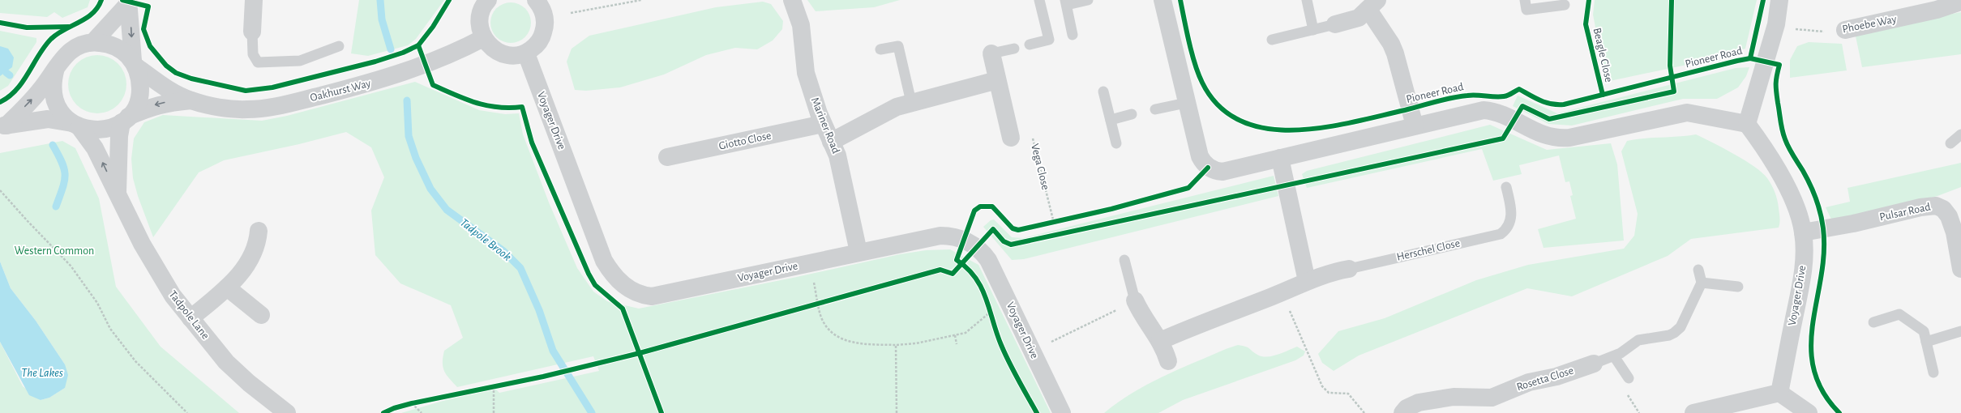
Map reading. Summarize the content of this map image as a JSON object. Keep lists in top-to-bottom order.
{
  "streets": {
    "street": [
      "Phoebe Way",
      "Oakhurst Way",
      "Voyager Drive",
      "Mariner Road",
      "Giotto Close",
      "Pulsar Road",
      "Herschel Close",
      "Tadpole Lane",
      "Rosetta Close"
    ],
    "path": ["Vega Close"],
    "cycle path": ["Beagle Close", "Pioneer Road"]
  },
  "crossings": [
    ["Oakhurst Way", "Tadpole Lane"],
    ["Voyager Drive", "Mariner Road"],
    ["Voyager Drive", "Pulsar Road"],
    ["Mariner Road", "Giotto Close"]
  ],
  "water": ["Tadpole Brook", "The Lakes"],
  "parks": ["Western Common"]
}
